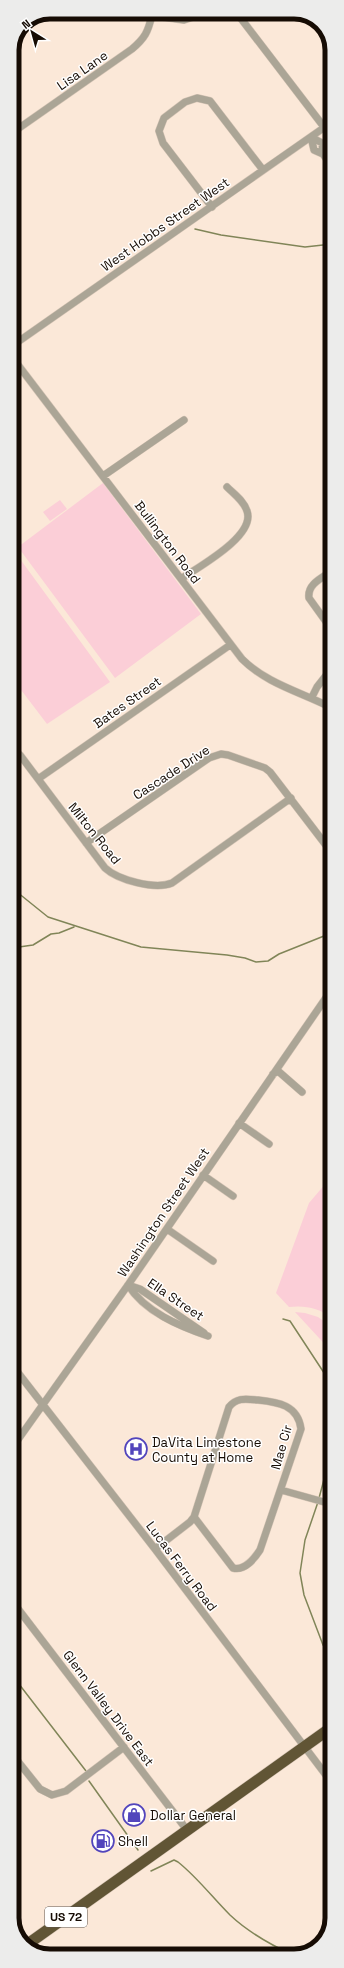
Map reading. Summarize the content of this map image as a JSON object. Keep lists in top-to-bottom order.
{
  "streets": {
    "highway": ["US 72"],
    "street": [
      "Lisa Lane",
      "West Hobbs Street West",
      "Bullington Road",
      "Bates Street",
      "Cascade Drive",
      "Milton Road",
      "Washington Street West",
      "Ella Street",
      "Mae Cir",
      "Lucas Ferry Road",
      "Glenn Valley Drive East"
    ]
  },
  "crossings": [
    ["Bullington Road", "Bates Street"],
    ["Bates Street", "Milton Road"],
    ["Cascade Drive", "Milton Road"],
    ["Washington Street West", "Ella Street"],
    ["Washington Street West", "Lucas Ferry Road"],
    ["Lucas Ferry Road", "US 72"],
    ["Glenn Valley Drive East", "US 72"]
  ],
  "places": {
    "hospital": ["DaVita Limestone County at Home"],
    "shop": ["Dollar General"],
    "fuel station": ["Shell"]
  },
  "north": "top left"
}
